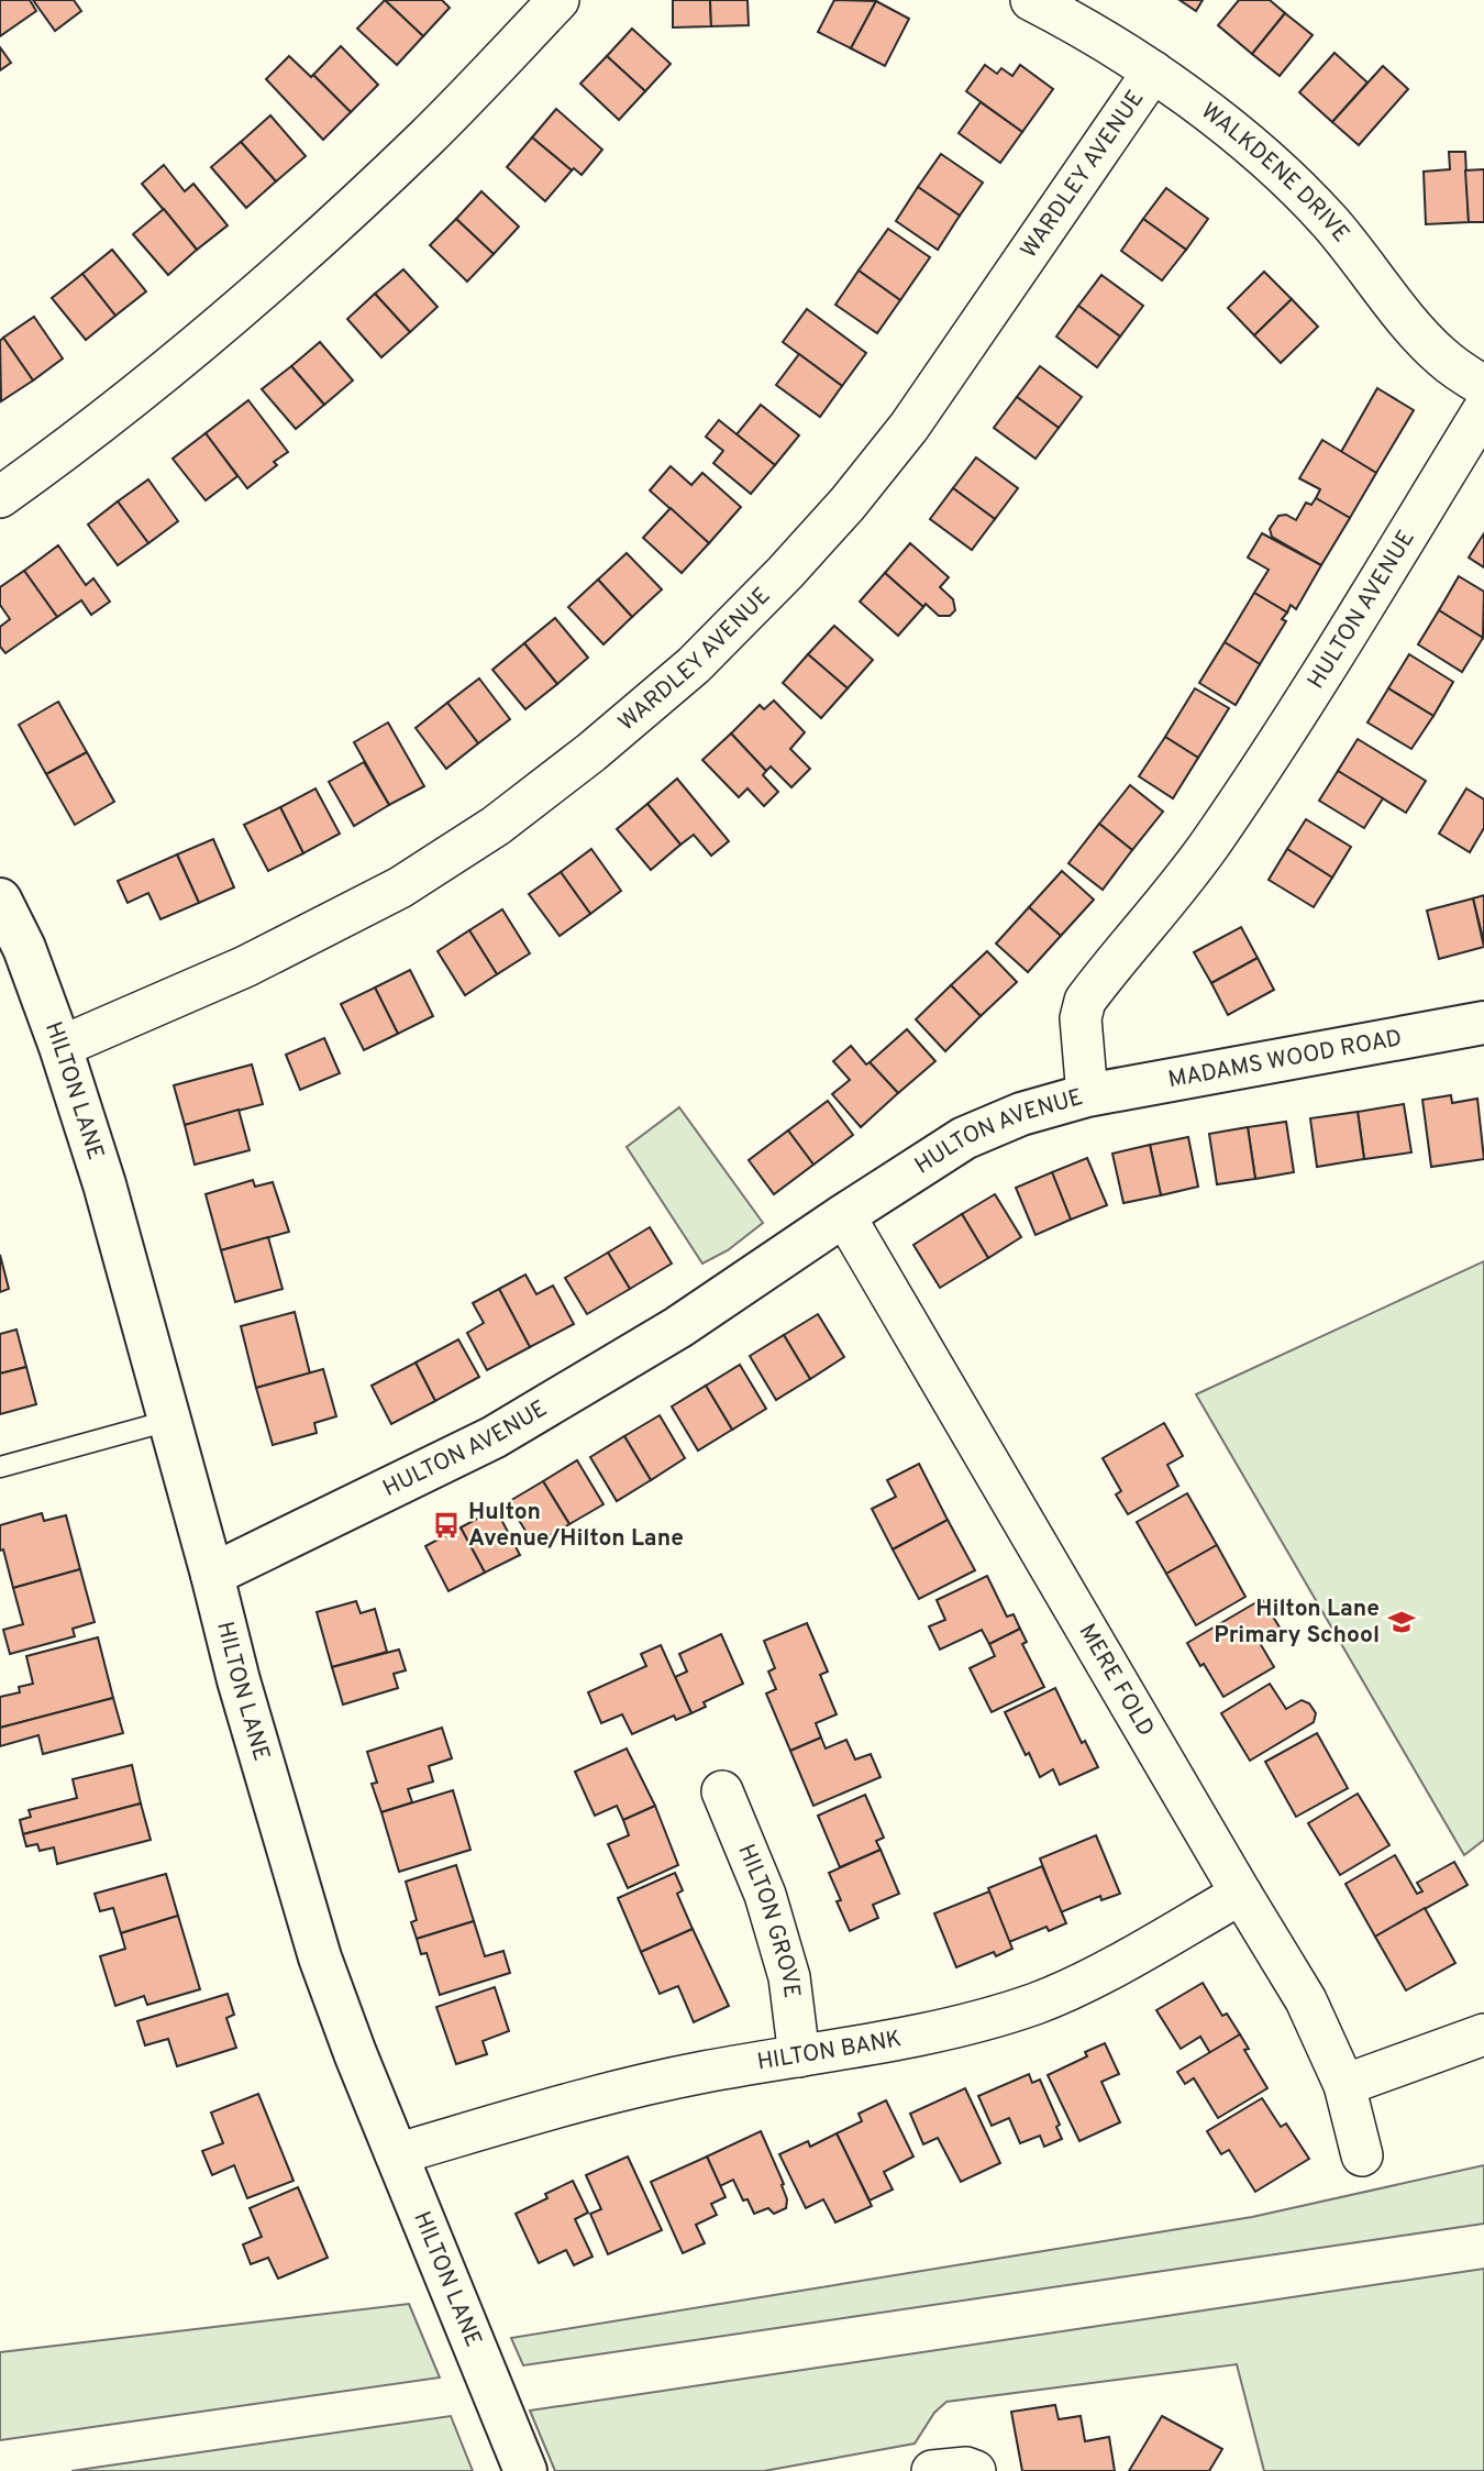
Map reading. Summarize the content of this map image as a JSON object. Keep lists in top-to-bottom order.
{
  "streets": {
    "street": [
      "WARDLEY AVENUE",
      "WALKDENE DRIVE",
      "HULTON AVENUE",
      "MADAMS WOOD ROAD",
      "HILTON LANE",
      "MERE FOLD",
      "HILTON GROVE",
      "HILTON BANK"
    ]
  },
  "crossings": [
    ["WARDLEY AVENUE", "WALKDENE DRIVE"],
    ["WARDLEY AVENUE", "HILTON LANE"],
    ["HULTON AVENUE", "MADAMS WOOD ROAD"],
    ["HULTON AVENUE", "HILTON LANE"],
    ["HULTON AVENUE", "MERE FOLD"],
    ["HILTON LANE", "HILTON BANK"],
    ["MERE FOLD", "HILTON BANK"],
    ["HILTON GROVE", "HILTON BANK"]
  ],
  "places": {
    "bus stop": ["Hulton Avenue/Hilton Lane"],
    "school or university": ["Hilton Lane Primary School"]
  }
}
